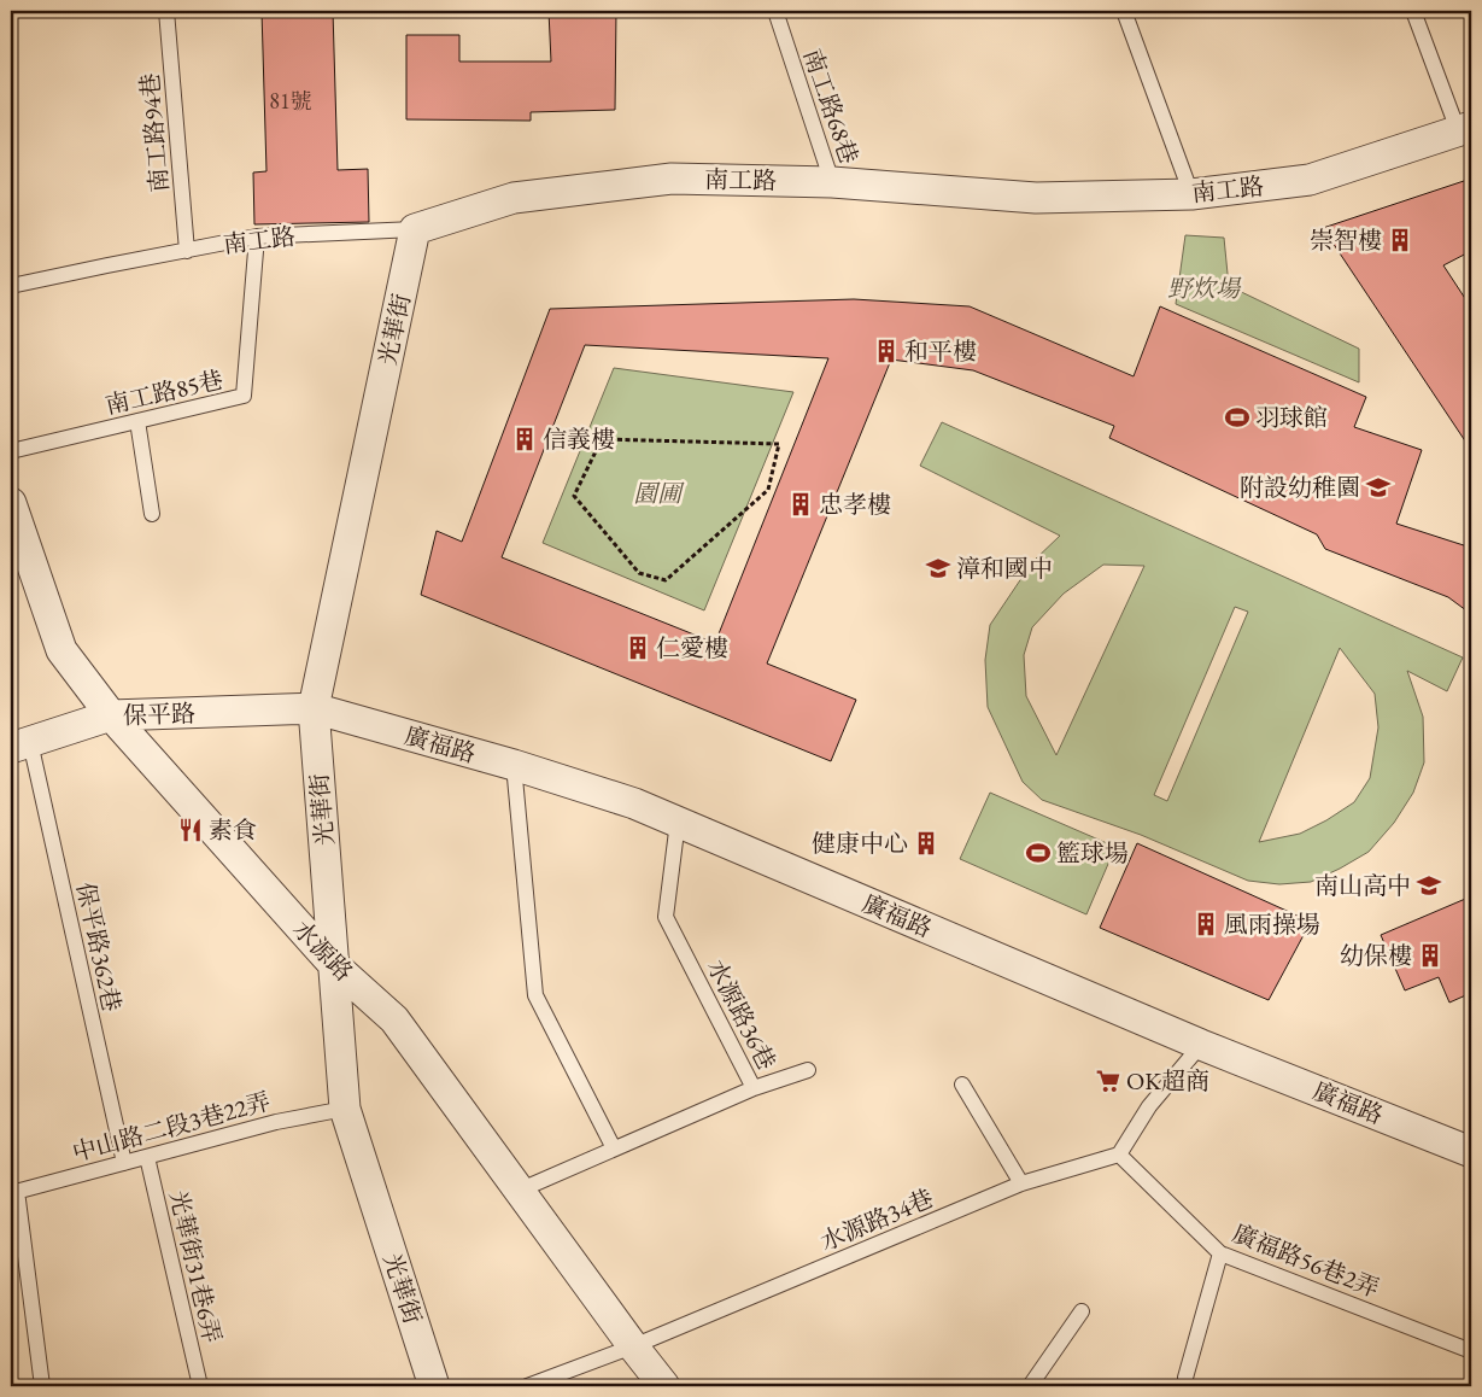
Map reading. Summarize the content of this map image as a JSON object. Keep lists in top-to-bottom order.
{
  "streets": {
    "street": [
      "南工路",
      "光華街",
      "保平路",
      "廣福路",
      "水源路"
    ],
    "lane": [
      "南工路68巷",
      "南工路94巷",
      "南工路85巷",
      "保平路362巷",
      "水源路36巷",
      "中山路二段3巷22弄",
      "水源路34巷",
      "廣福路56巷2弄",
      "光華街31巷6弄"
    ]
  },
  "crossings": [
    ["南工路68巷", "南工路"],
    ["南工路94巷", "南工路"],
    ["南工路", "光華街"],
    ["南工路", "南工路85巷"],
    ["光華街", "保平路"],
    ["光華街", "廣福路"],
    ["光華街", "水源路"],
    ["光華街", "中山路二段3巷22弄"],
    ["保平路", "廣福路"],
    ["保平路", "保平路362巷"],
    ["保平路", "水源路"],
    ["廣福路", "水源路36巷"],
    ["保平路362巷", "中山路二段3巷22弄"],
    ["水源路", "水源路36巷"],
    ["水源路", "水源路34巷"],
    ["中山路二段3巷22弄", "光華街31巷6弄"],
    ["水源路34巷", "廣福路56巷2弄"]
  ],
  "parks": ["野炊場", "園圃"],
  "places": {
    "building": [
      "崇智樓",
      "和平樓",
      "信義樓",
      "忠孝樓",
      "仁愛樓",
      "健康中心",
      "風雨操場",
      "幼保樓"
    ],
    "sports": ["羽球館", "籃球場"],
    "school or university": ["附設幼稚園", "漳和國中", "南山高中"],
    "restaurant": ["素食"],
    "supermarket": ["OK超商"]
  },
  "house_numbers": ["81號"]
}
